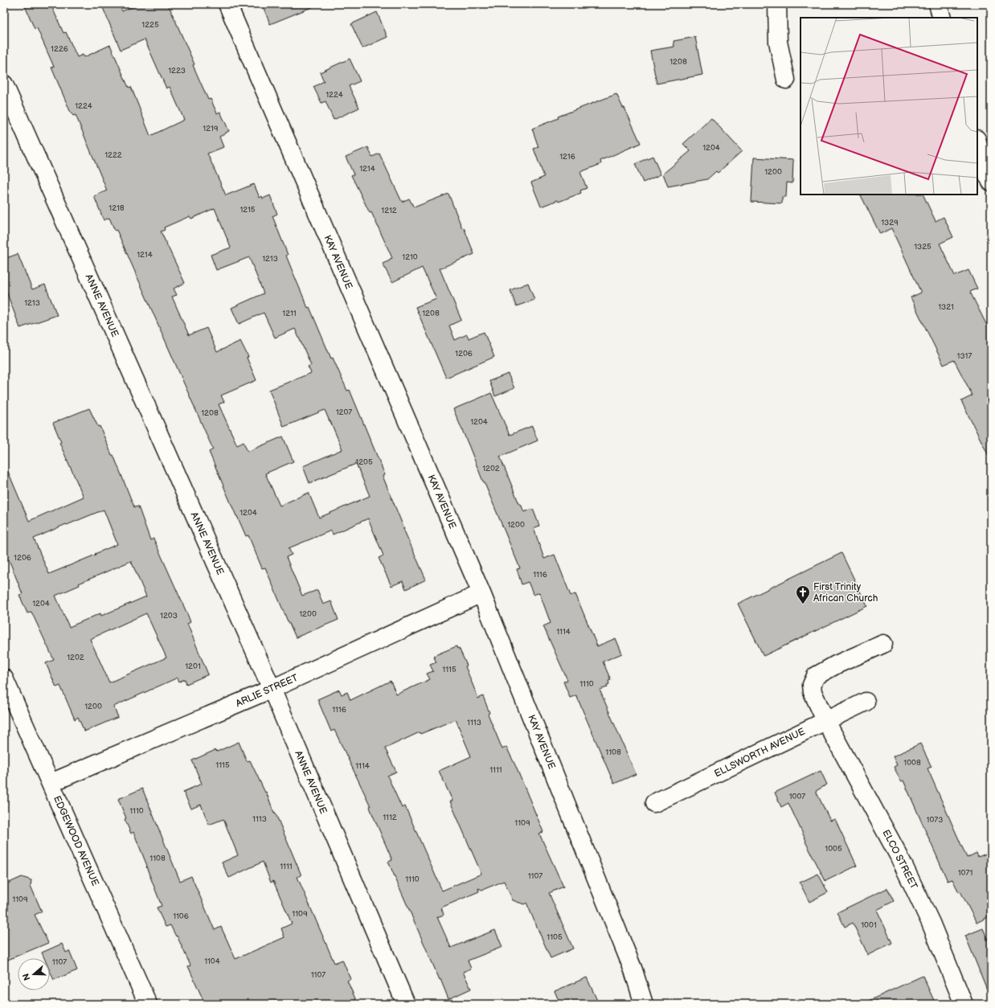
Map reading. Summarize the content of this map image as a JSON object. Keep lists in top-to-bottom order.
{
  "streets": {
    "street": [
      "KAY AVENUE",
      "ANNE AVENUE",
      "ARLIE STREET",
      "ELLSWORTH AVENUE",
      "EDGEWOOD AVENUE",
      "ELCO STREET"
    ]
  },
  "crossings": [
    ["KAY AVENUE", "ARLIE STREET"],
    ["ANNE AVENUE", "ARLIE STREET"],
    ["ARLIE STREET", "EDGEWOOD AVENUE"],
    ["ELLSWORTH AVENUE", "ELCO STREET"]
  ],
  "places": {
    "church": ["First Trinity African Church"]
  },
  "house_numbers": [
    "1225",
    "1226",
    "1208",
    "1223",
    "1224",
    "1224",
    "1219",
    "1204",
    "1222",
    "1216",
    "1214",
    "1200",
    "1218",
    "1215",
    "1212",
    "1329",
    "1325",
    "1214",
    "1210",
    "1213",
    "1213",
    "1321",
    "1211",
    "1208",
    "1206",
    "1317",
    "1207",
    "1208",
    "1204",
    "1205",
    "1202",
    "1204",
    "1200",
    "1206",
    "1116",
    "1204",
    "1200",
    "1203",
    "1114",
    "1202",
    "1201",
    "1115",
    "1110",
    "1200",
    "1116",
    "1113",
    "1108",
    "1008",
    "1115",
    "1114",
    "1111",
    "1007",
    "1110",
    "1112",
    "1113",
    "1073",
    "1109",
    "1005",
    "1108",
    "1111",
    "1071",
    "1107",
    "1110",
    "1109",
    "1109",
    "1106",
    "1001",
    "1105",
    "1104",
    "1107",
    "1107"
  ],
  "north": "left"
}
